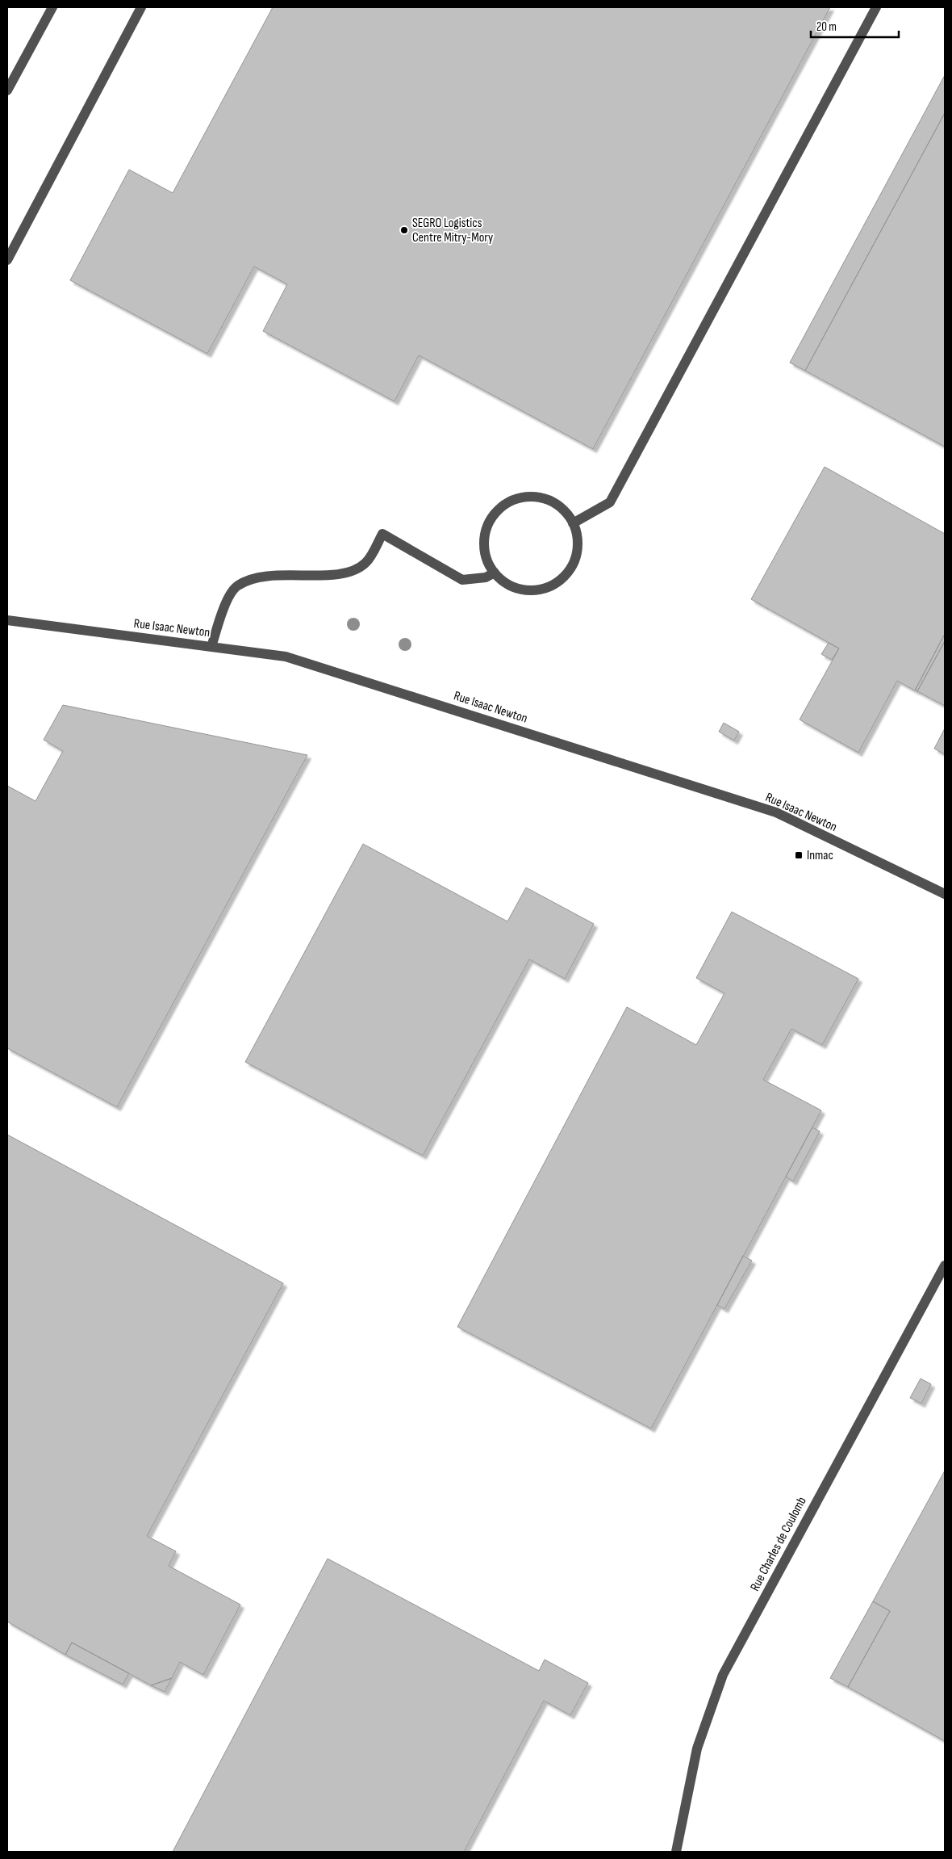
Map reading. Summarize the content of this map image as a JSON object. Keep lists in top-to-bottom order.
{
  "streets": {
    "street": ["Rue Isaac Newton", "Rue Charles de Coulomb"]
  },
  "places": {
    "other": ["SEGRO Logistics Centre Mitry-Mory"],
    "transit": ["Inmac"]
  },
  "scale_bar": "20 m"
}
